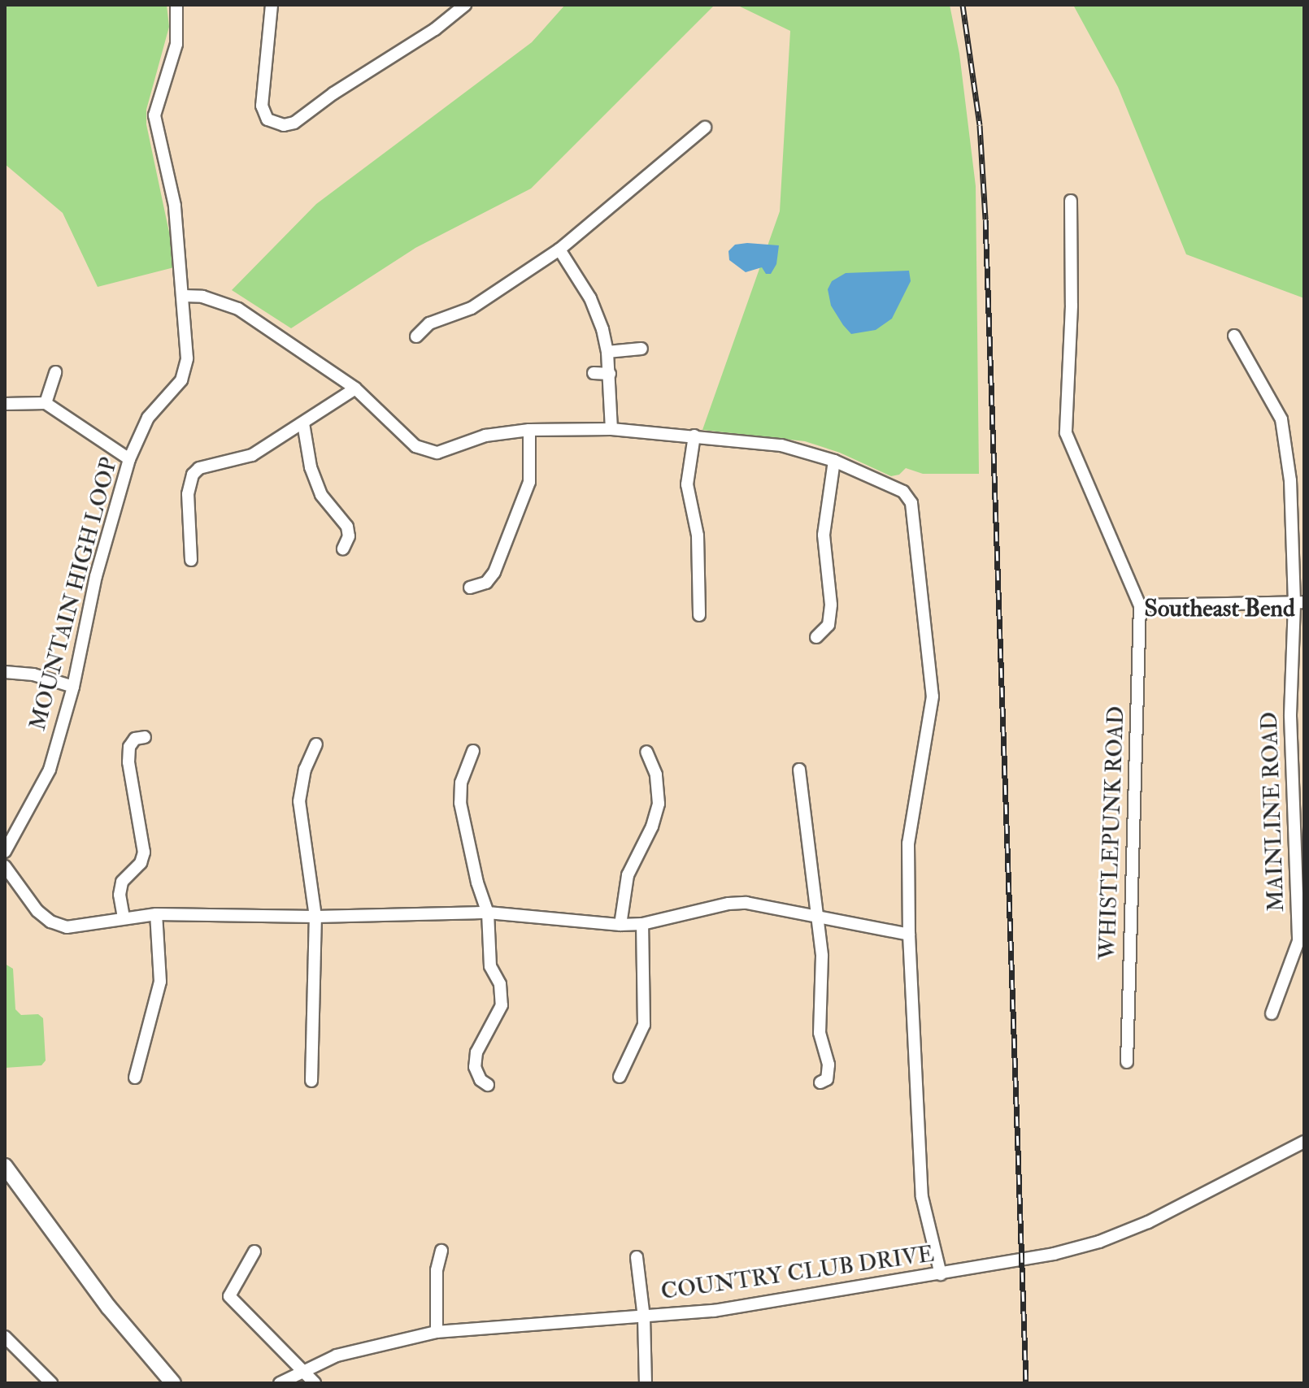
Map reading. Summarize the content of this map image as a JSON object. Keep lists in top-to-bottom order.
{
  "streets": {
    "street": [
      "MOUNTAIN HIGH LOOP",
      "MAINLINE ROAD",
      "WHISTLEPUNK ROAD",
      "COUNTRY CLUB DRIVE"
    ]
  },
  "districts": ["Southeast Bend"]
}
